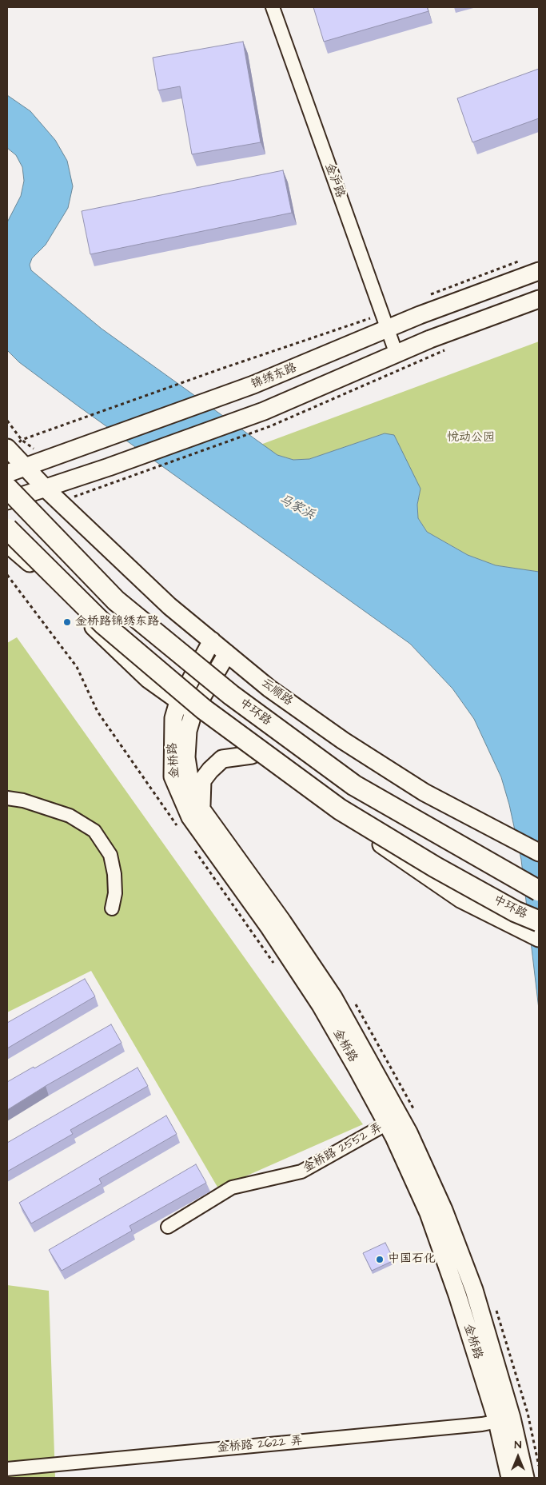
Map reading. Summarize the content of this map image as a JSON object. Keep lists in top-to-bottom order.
{
  "streets": {
    "highway": ["中环路"],
    "main road": ["锦绣东路", "云顺路", "金桥路"],
    "street": ["金沪路", "金桥路 2552 弄", "金桥路 2622 弄"]
  },
  "crossings": [
    ["金沪路", "锦绣东路"],
    ["云顺路", "金桥路"],
    ["金桥路", "金桥路 2552 弄"],
    ["金桥路", "金桥路 2622 弄"]
  ],
  "water": ["马家浜"],
  "parks": ["悦动公园"],
  "places": ["金桥路锦绣东路", "中国石化"],
  "north": "top"
}
